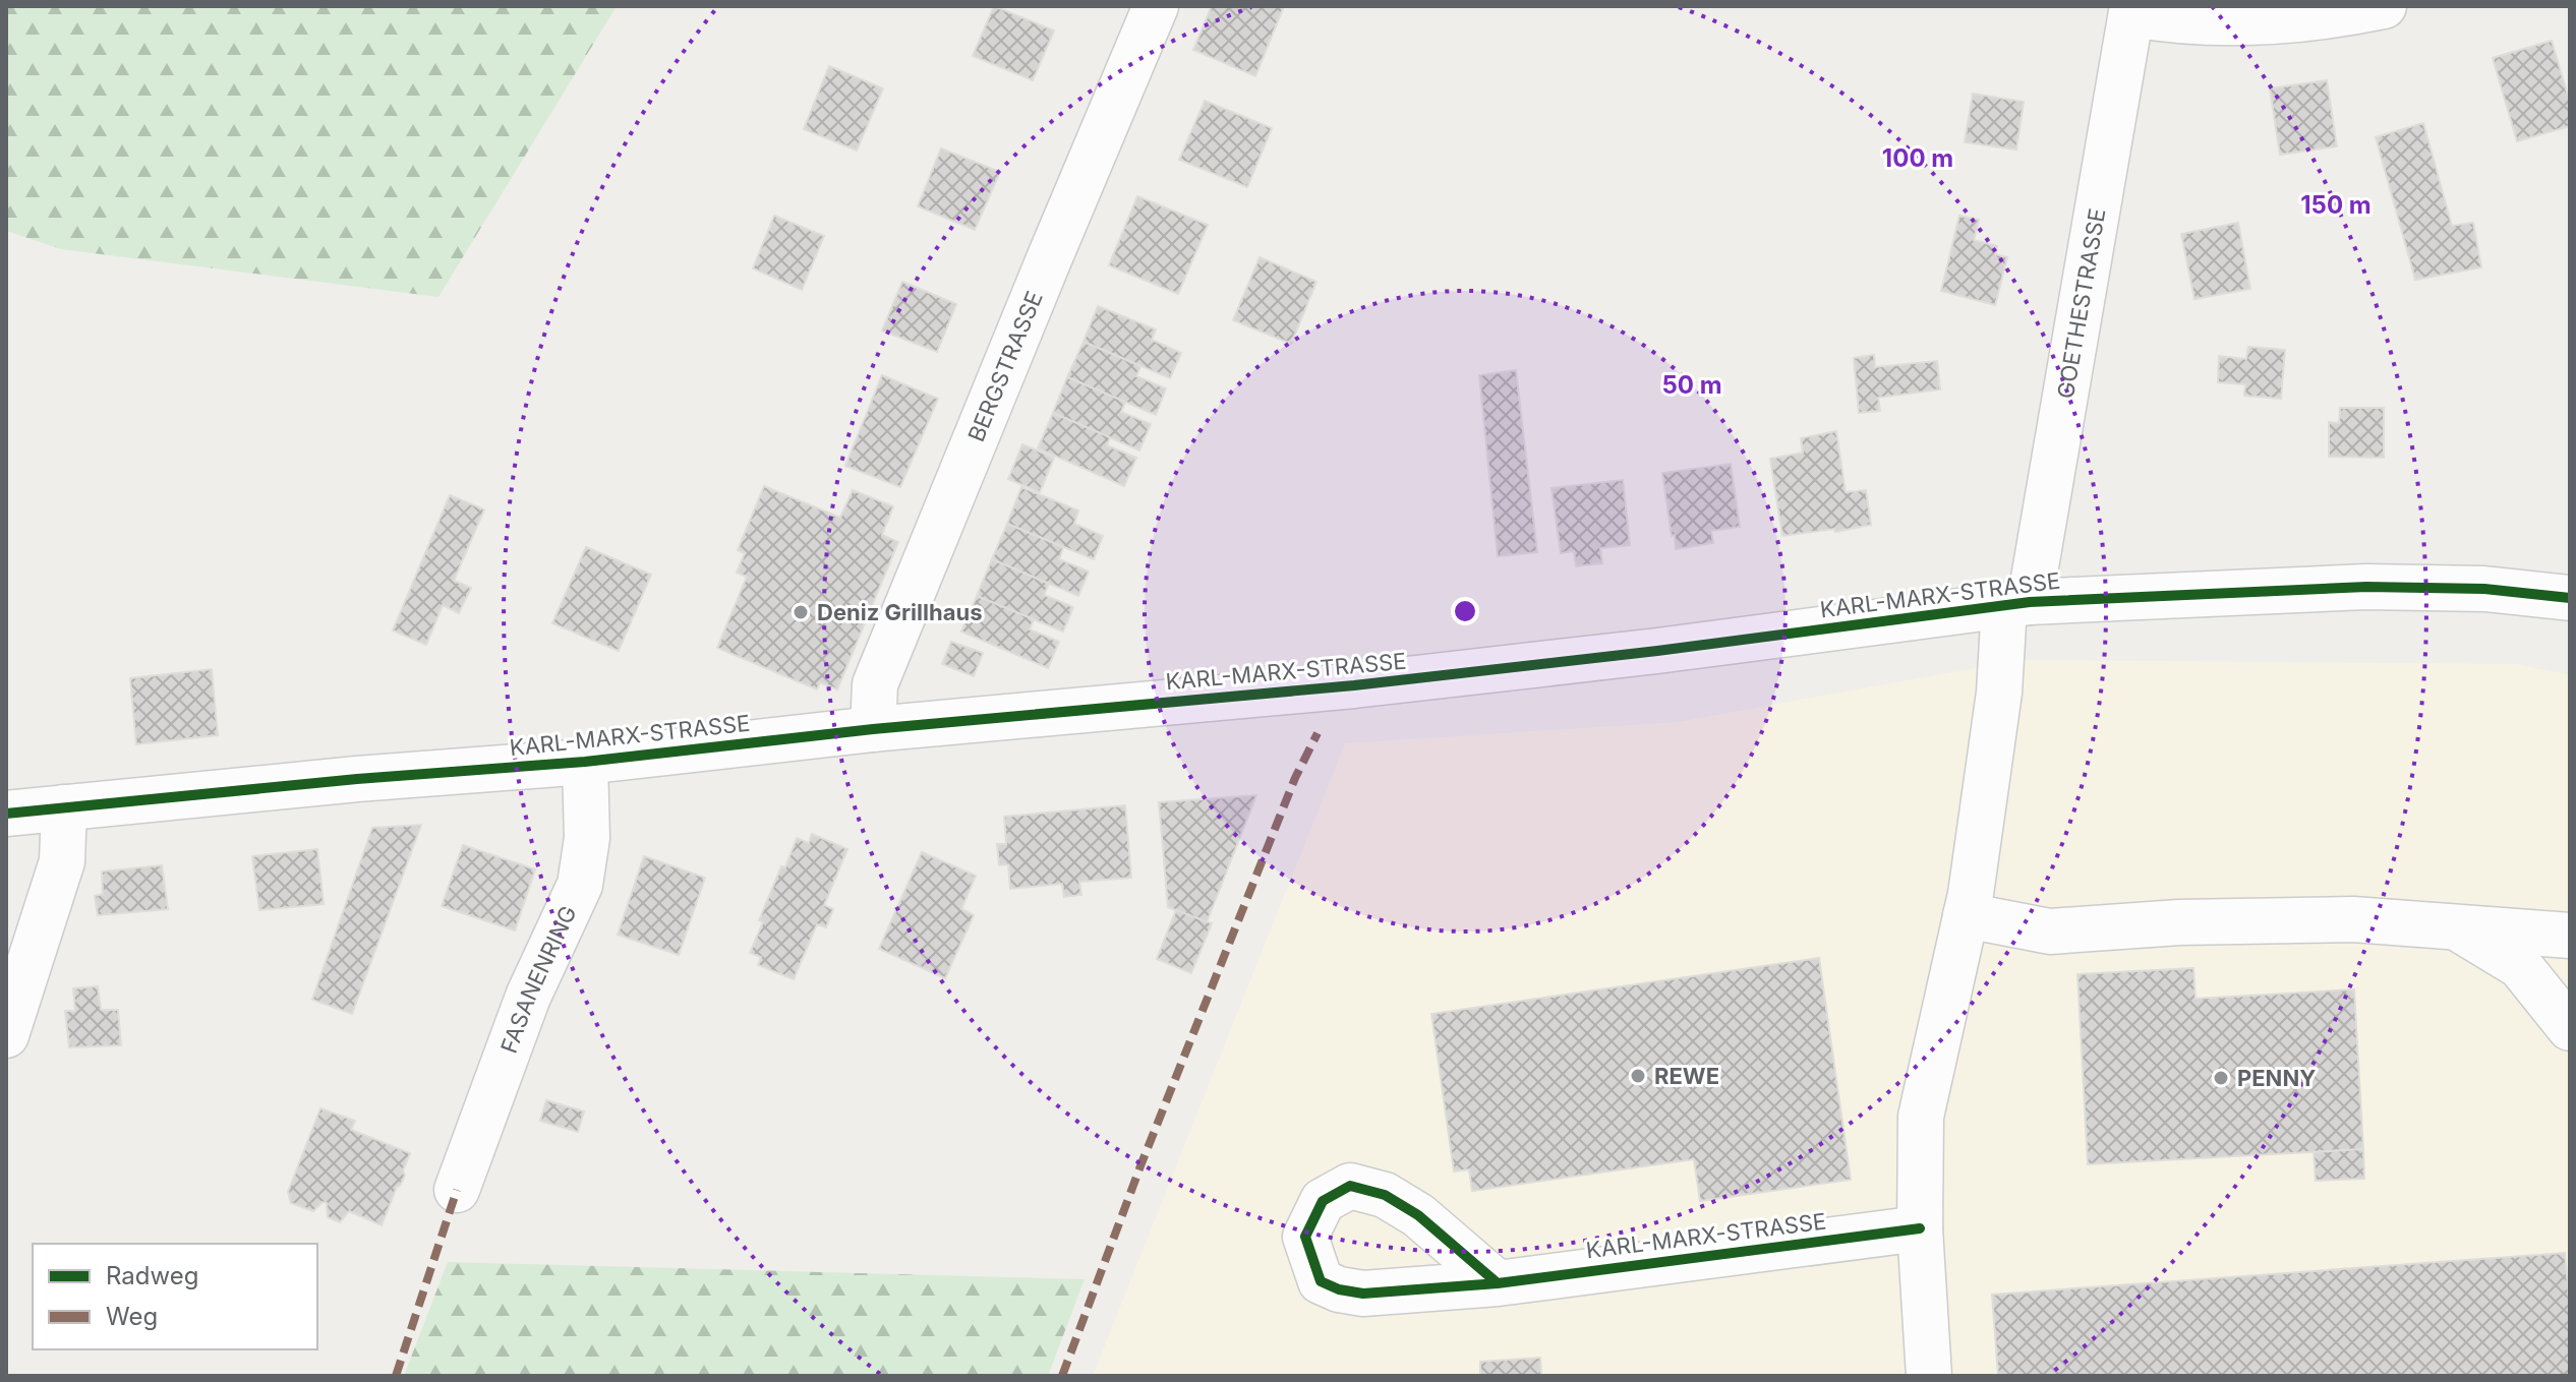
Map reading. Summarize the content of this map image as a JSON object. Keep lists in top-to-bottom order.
{
  "streets": {
    "street": [
      "GOETHESTRASSE",
      "BERGSTRASSE",
      "KARL-MARX-STRASSE",
      "FASANENRING"
    ]
  },
  "crossings": [
    ["GOETHESTRASSE", "KARL-MARX-STRASSE"],
    ["BERGSTRASSE", "KARL-MARX-STRASSE"],
    ["KARL-MARX-STRASSE", "FASANENRING"]
  ],
  "places": ["Deniz Grillhaus", "REWE", "PENNY"],
  "legend": ["Radweg", "Weg"],
  "rings": ["100 m", "150 m", "50 m"]
}
